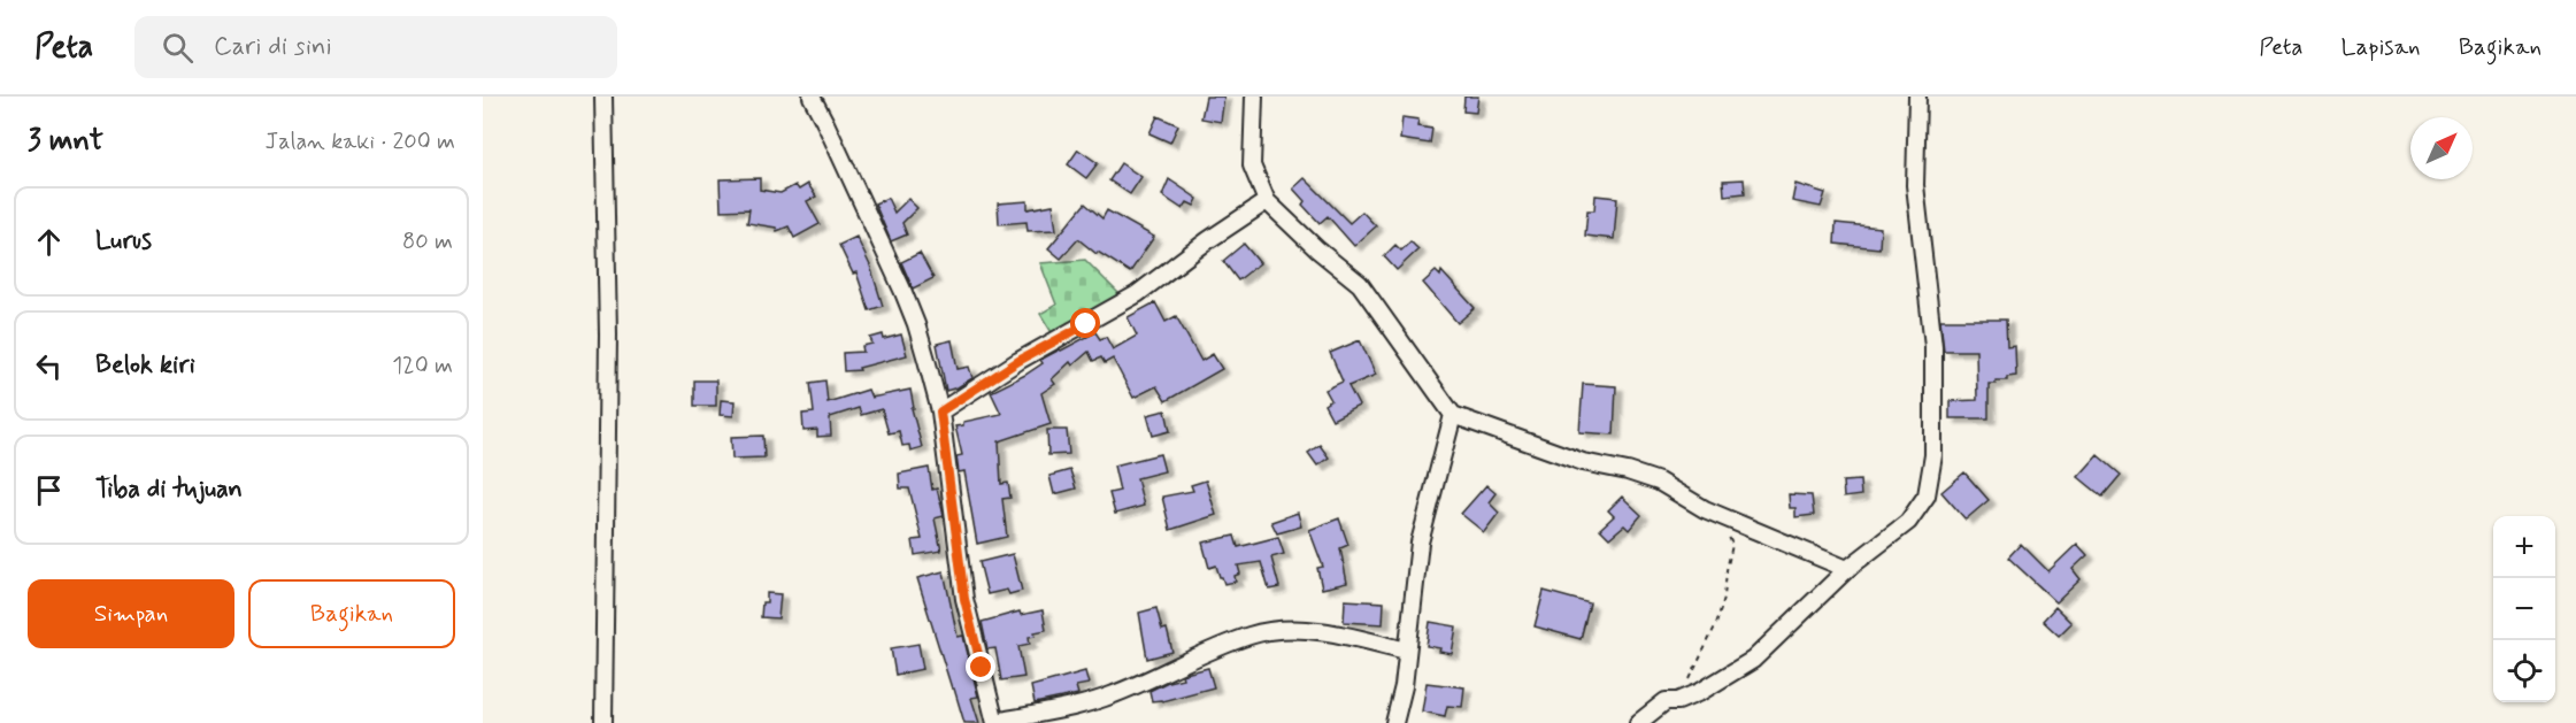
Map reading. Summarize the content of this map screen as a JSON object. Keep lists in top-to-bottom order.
{
  "north": "top right",
  "page": {
    "header": "Peta",
    "search": "Cari di sini",
    "nav": ["Peta", "Lapisan", "Bagikan"],
    "heading": ["3 mnt", "Jalan kaki · 200 m"],
    "list": [
      ["Lurus", "80 m"],
      ["Belok kiri", "120 m"],
      "Tiba di tujuan"
    ],
    "map_buttons": ["+", "−"],
    "buttons": ["Simpan", "Bagikan"]
  }
}
